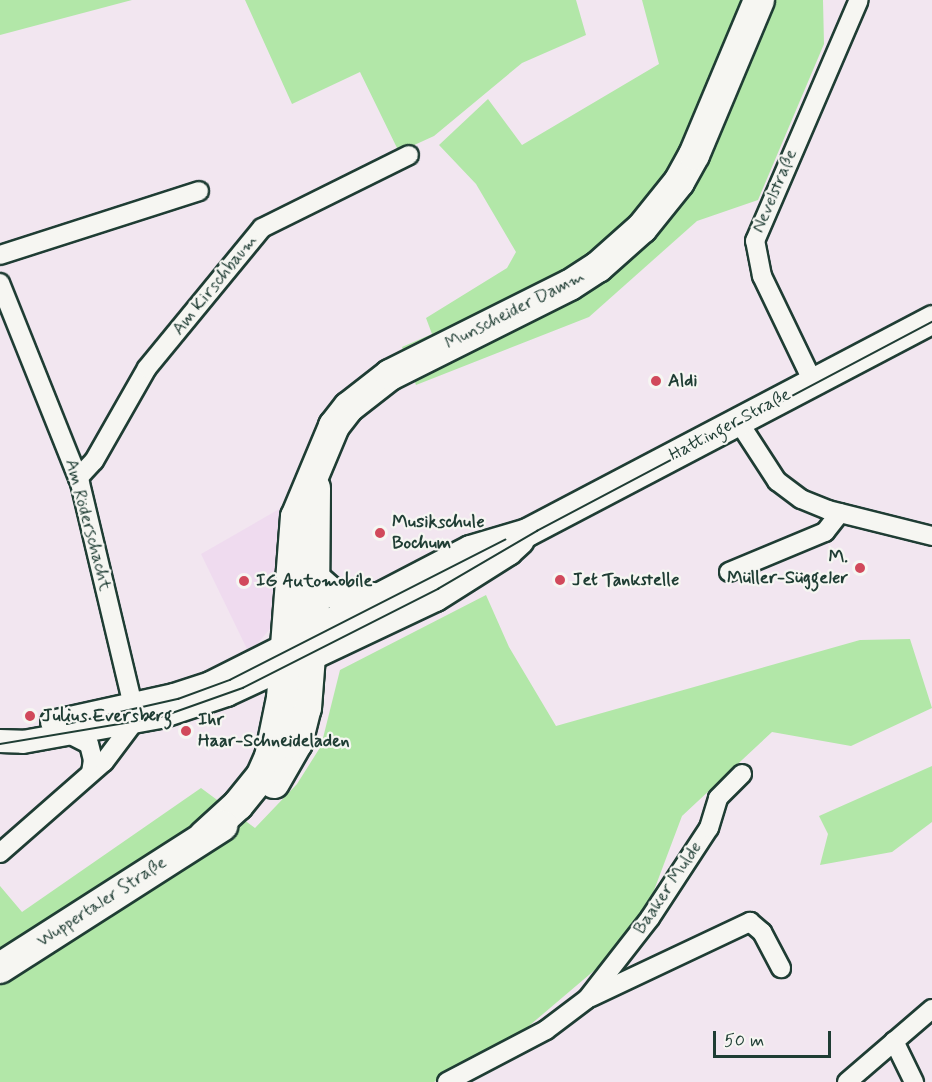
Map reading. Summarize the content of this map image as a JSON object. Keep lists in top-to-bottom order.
{
  "streets": {
    "main road": ["Munscheider Damm", "Hattinger Straße", "Wuppertaler Straße"],
    "street": [
      "Nevelstraße",
      "Am Kirschbaum",
      "Am Röderschacht",
      "Baaker Mulde"
    ]
  },
  "crossings": [
    ["Nevelstraße", "Hattinger Straße"],
    ["Am Kirschbaum", "Am Röderschacht"],
    ["Munscheider Damm", "Hattinger Straße"],
    ["Munscheider Damm", "Wuppertaler Straße"],
    ["Hattinger Straße", "Am Röderschacht"],
    ["Hattinger Straße", "Wuppertaler Straße"]
  ],
  "places": [
    "Aldi",
    "Musikschule Bochum",
    "M. Müller-Süggeler",
    "Jet Tankstelle",
    "IG Automobile",
    "Julius Eversberg",
    "Ihr Haar-Schneideladen"
  ],
  "scale_bar": "50 m"
}
